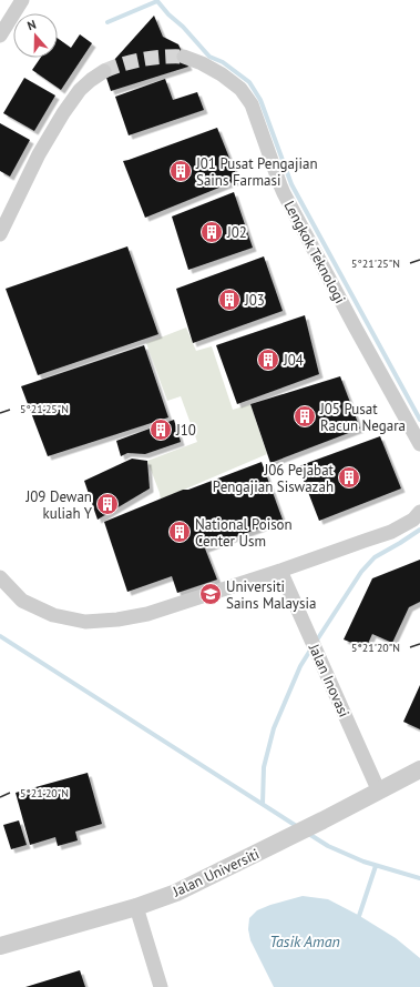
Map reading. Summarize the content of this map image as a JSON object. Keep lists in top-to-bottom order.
{
  "streets": {
    "street": ["Lengkok Teknologi", "Jalan Inovasi", "Jalan Universiti"]
  },
  "crossings": [
    ["Jalan Inovasi", "Jalan Universiti"]
  ],
  "water": ["Tasik Aman"],
  "places": {
    "building": [
      "J01 Pusat Pengajian Sains Farmasi",
      "J02",
      "J03",
      "J04",
      "J05 Pusat Racun Negara",
      "J10",
      "J06 Pejabat Pengajian Siswazah",
      "J09 Dewan kuliah Y",
      "National Poison Center Usm"
    ],
    "school or university": ["Universiti Sains Malaysia"]
  },
  "north": "top",
  "coordinates": ["5°21'25\"N", "5°21'20\"N"]
}
